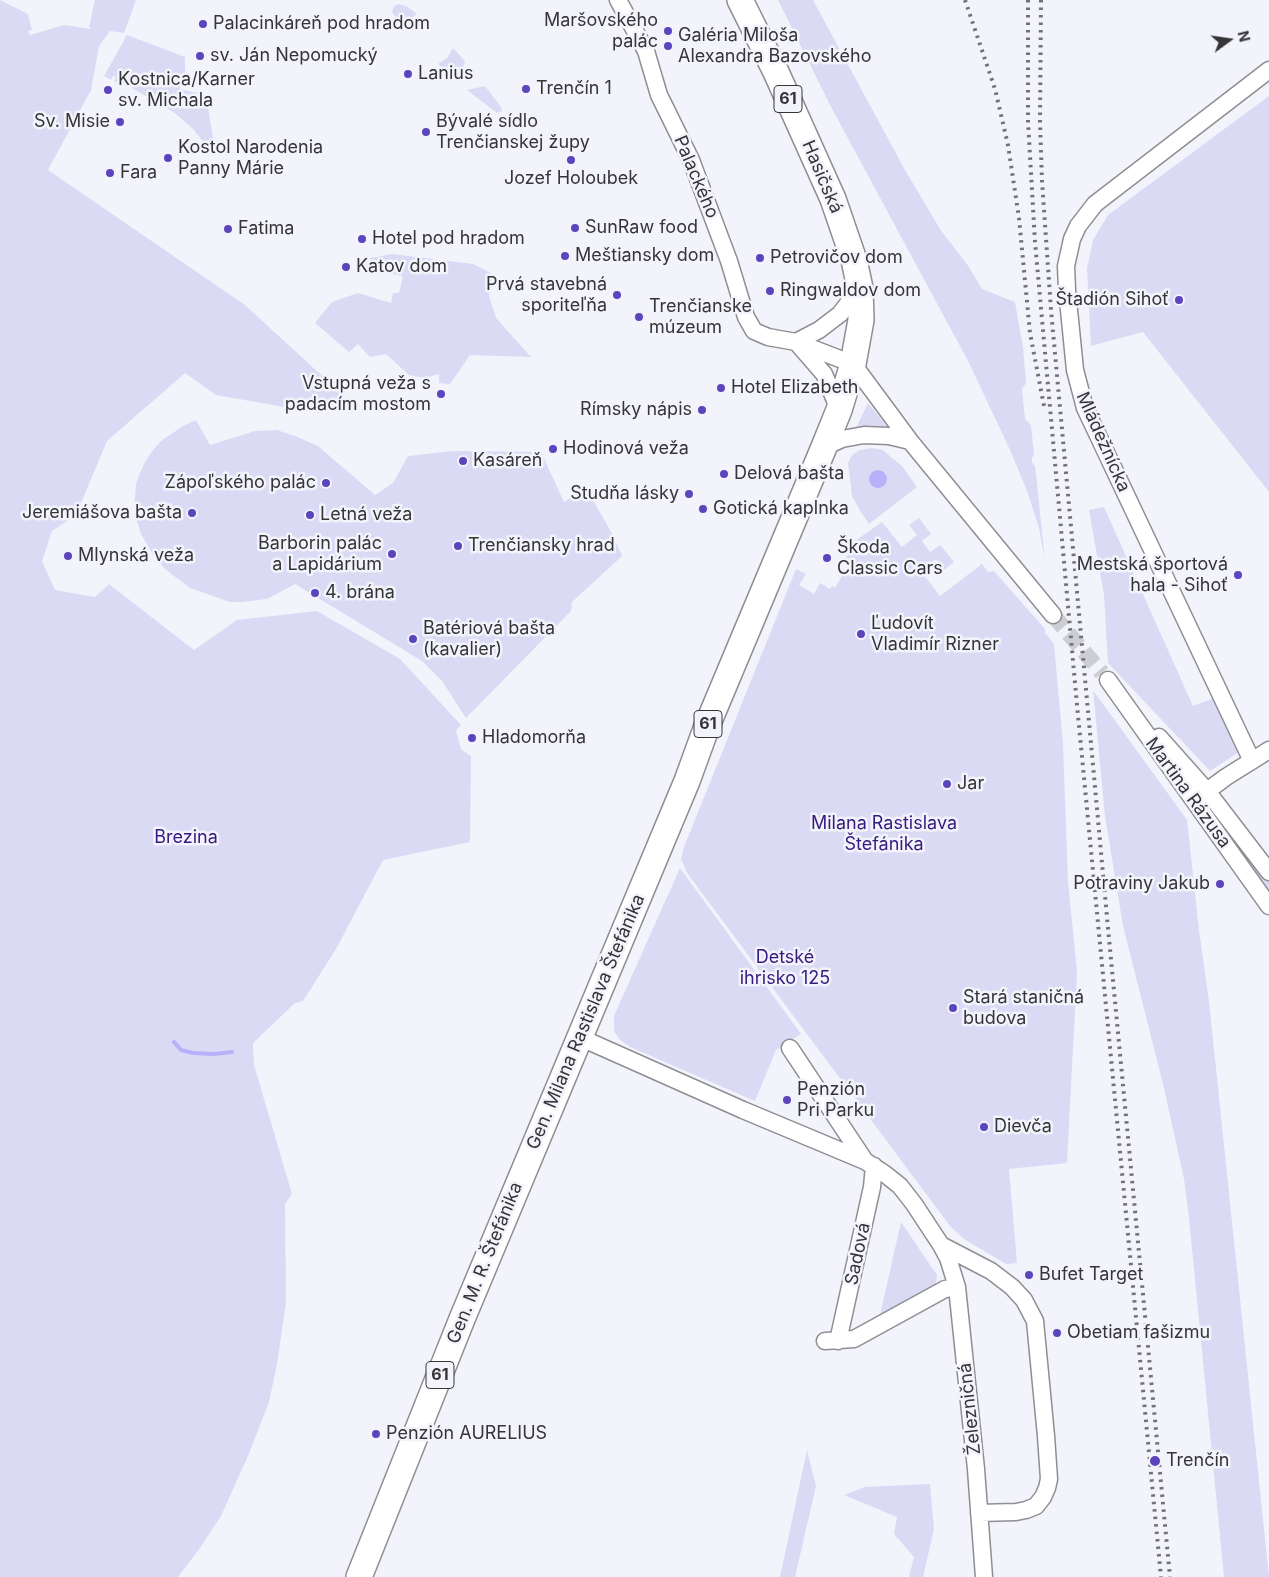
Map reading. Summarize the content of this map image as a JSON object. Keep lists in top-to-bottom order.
{
  "streets": {
    "main road": [
      "61",
      "Hasičská",
      "Gen. Milana Rastislava Štefánika",
      "Gen. M. R. Štefánika"
    ],
    "street": [
      "Palackého",
      "Mládežnícka",
      "Martina Rázusa",
      "Sadová",
      "Železničná"
    ]
  },
  "crossings": [
    ["61", "Palackého"],
    ["61", "Hasičská"],
    ["61", "Gen. Milana Rastislava Štefánika"],
    ["Palackého", "Hasičská"],
    ["Gen. Milana Rastislava Štefánika", "Gen. M. R. Štefánika"],
    ["Sadová", "Železničná"]
  ],
  "parks": ["Milana Rastislava Štefánika", "Brezina", "Detské ihrisko 125"],
  "places": [
    "Palacinkáreň pod hradom",
    "Maršovského palác",
    "Galéria Miloša Alexandra Bazovského",
    "sv. Ján Nepomucký",
    "Lanius",
    "Trenčín 1",
    "Kostnica/Karner sv. Michala",
    "Sv. Misie",
    "Bývalé sídlo Trenčianskej župy",
    "Kostol Narodenia Panny Márie",
    "Jozef Holoubek",
    "Fara",
    "SunRaw food",
    "Fatima",
    "Hotel pod hradom",
    "Meštiansky dom",
    "Petrovičov dom",
    "Katov dom",
    "Ringwaldov dom",
    "Prvá stavebná sporiteľňa",
    "Štadión Sihoť",
    "Trenčianske múzeum",
    "Hotel Elizabeth",
    "Vstupná veža s padacím mostom",
    "Rímsky nápis",
    "Hodinová veža",
    "Kasáreň",
    "Delová bašta",
    "Zápoľského palác",
    "Studňa lásky",
    "Gotická kaplnka",
    "Jeremiášova bašta",
    "Letná veža",
    "Trenčiansky hrad",
    "Barborin palác a Lapidárium",
    "Mlynská veža",
    "Škoda Classic Cars",
    "Mestská športová hala - Sihoť",
    "4. brána",
    "Ľudovít Vladimír Rizner",
    "Batériová bašta (kavalier)",
    "Hladomorňa",
    "Jar",
    "Potraviny Jakub",
    "Stará staničná budova",
    "Penzión Pri Parku",
    "Dievča",
    "Bufet Target",
    "Obetiam fašizmu",
    "Penzión AURELIUS",
    "Trenčín"
  ],
  "north": "right"
}
